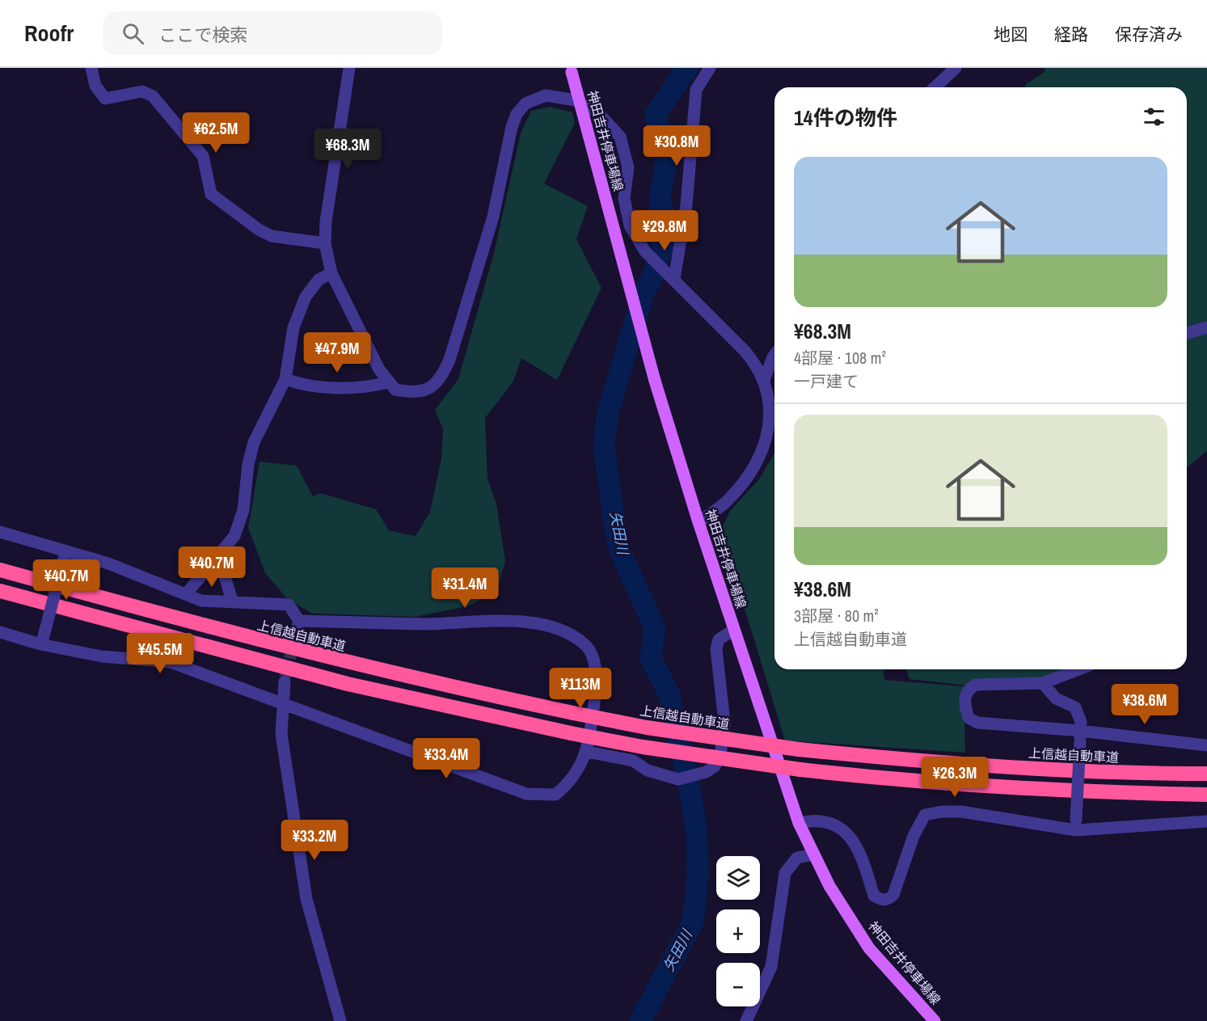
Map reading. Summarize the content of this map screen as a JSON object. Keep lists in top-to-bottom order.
{
  "streets": {
    "highway": ["上信越自動車道"],
    "main road": ["神田吉井停車場線"]
  },
  "water": ["矢田川"],
  "page": {
    "header": "Roofr",
    "search": "ここで検索",
    "nav": ["地図", "経路", "保存済み"],
    "heading": "14件の物件",
    "price": [
      "¥62.5M",
      "¥30.8M",
      "¥68.3M",
      "¥29.8M",
      "¥47.9M",
      "¥40.7M",
      "¥40.7M",
      "¥31.4M",
      "¥45.5M",
      "¥113M",
      "¥38.6M",
      "¥33.4M",
      "¥26.3M",
      "¥33.2M"
    ],
    "list": [
      {
        "name": "¥68.3M",
        "note": "4部屋 · 108 m² · 一戸建て"
      },
      {
        "name": "¥38.6M",
        "note": "3部屋 · 80 m² · 上信越自動車道"
      }
    ],
    "map_buttons": ["+", "−"]
  }
}
